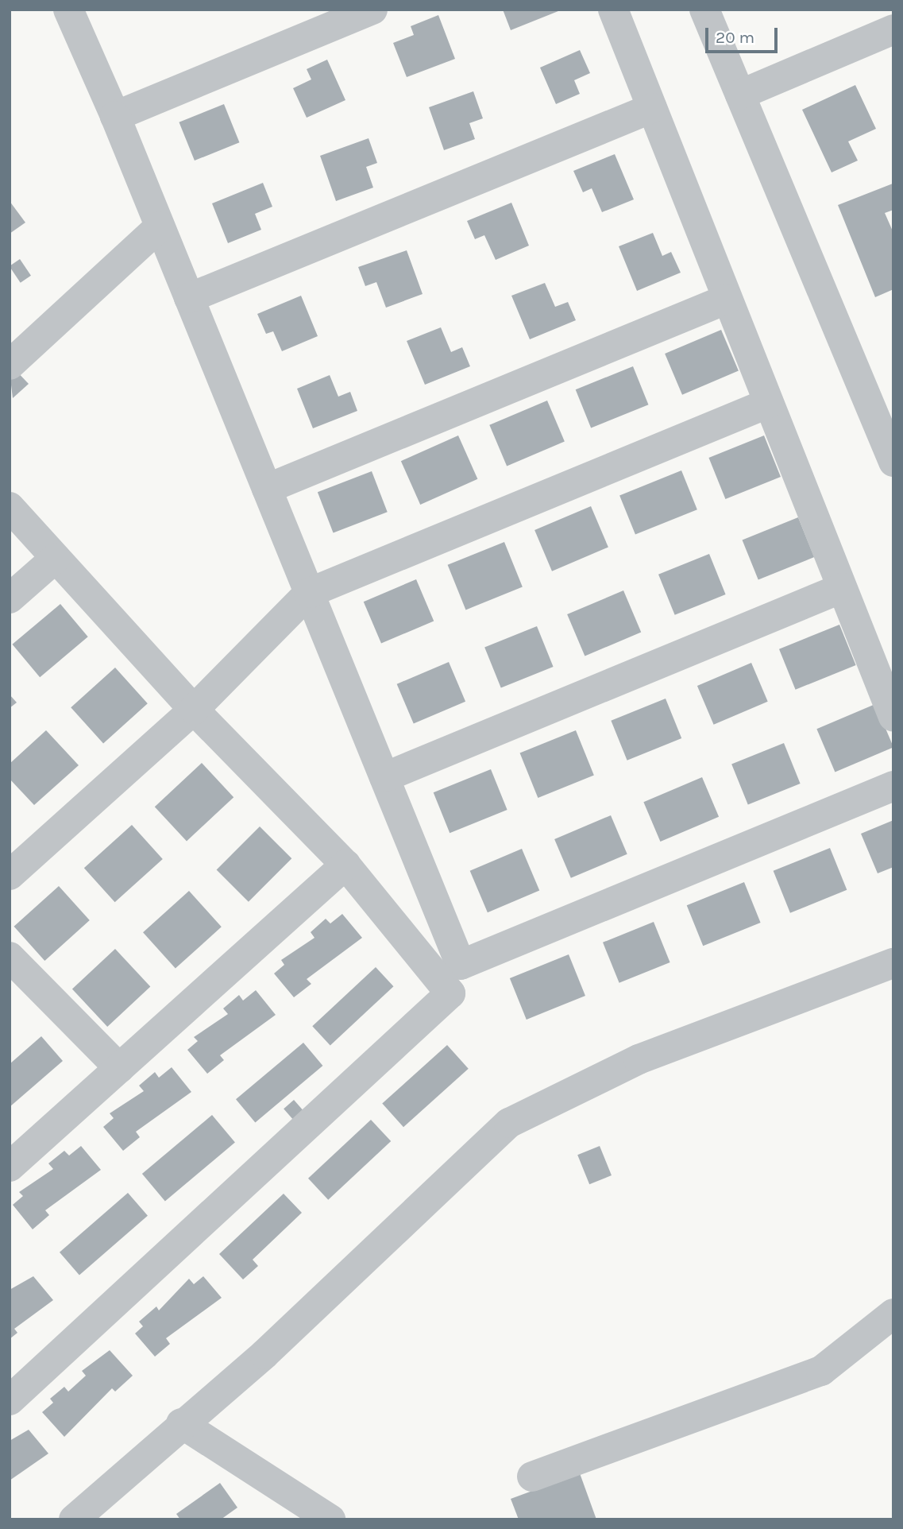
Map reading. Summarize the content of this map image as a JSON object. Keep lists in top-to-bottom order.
{
  "scale_bar": "20 m"
}
